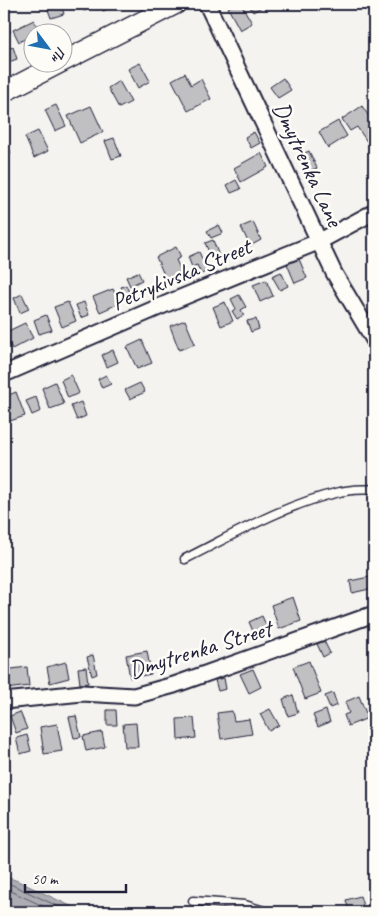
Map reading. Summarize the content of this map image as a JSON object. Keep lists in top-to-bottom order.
{
  "streets": {
    "street": ["Dmytrenka Lane", "Petrykivska Street", "Dmytrenka Street"]
  },
  "crossings": [
    ["Dmytrenka Lane", "Petrykivska Street"]
  ],
  "scale_bar": "50 m",
  "north": "bottom right"
}
